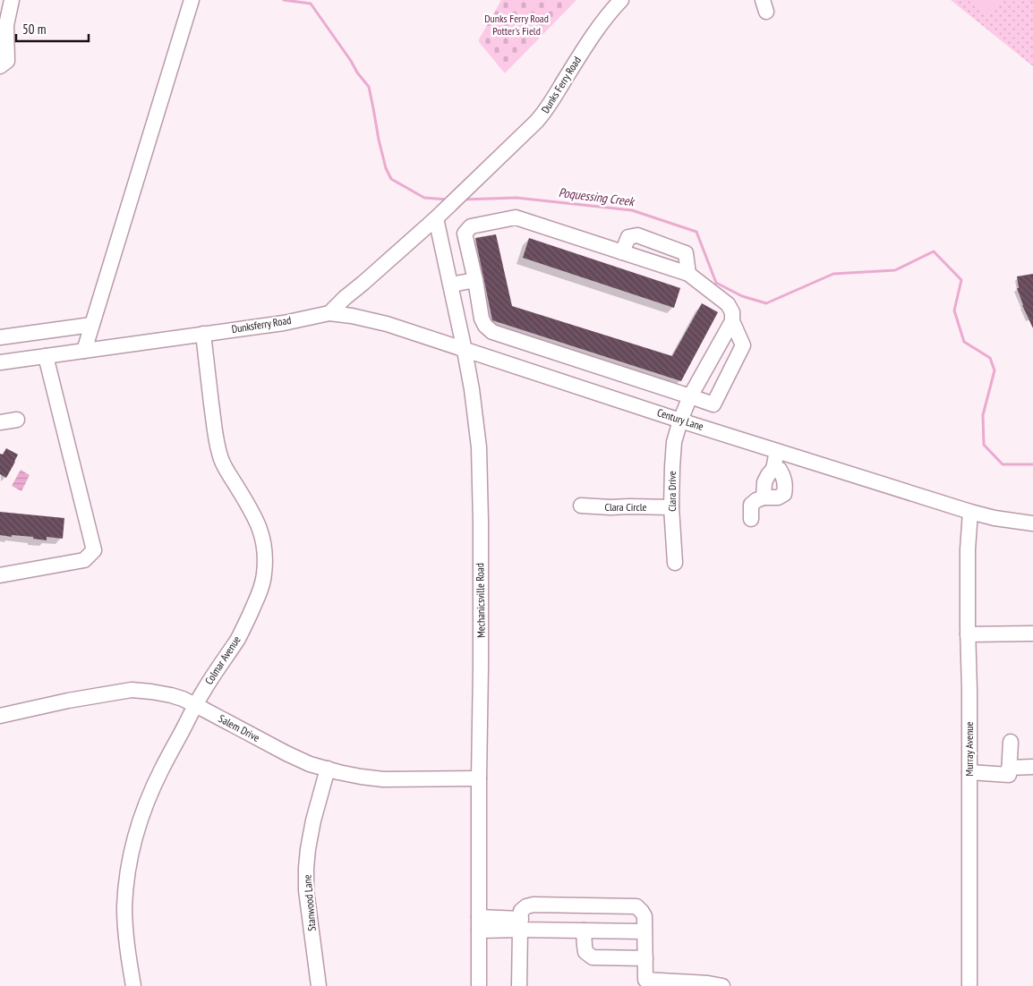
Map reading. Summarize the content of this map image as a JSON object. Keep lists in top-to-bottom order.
{
  "streets": {
    "street": [
      "Dunks Ferry Road",
      "Dunksferry Road",
      "Century Lane",
      "Clara Drive",
      "Clara Circle",
      "Mechanicsville Road",
      "Colmar Avenue",
      "Salem Drive",
      "Murray Avenue",
      "Stanwood Lane"
    ]
  },
  "crossings": [
    ["Dunks Ferry Road", "Mechanicsville Road"],
    ["Dunksferry Road", "Century Lane"],
    ["Dunksferry Road", "Colmar Avenue"],
    ["Century Lane", "Clara Drive"],
    ["Century Lane", "Mechanicsville Road"],
    ["Century Lane", "Murray Avenue"],
    ["Clara Drive", "Clara Circle"],
    ["Mechanicsville Road", "Salem Drive"],
    ["Colmar Avenue", "Salem Drive"],
    ["Salem Drive", "Stanwood Lane"]
  ],
  "water": ["Poquessing Creek"],
  "parks": ["Dunks Ferry Road Potter's Field"],
  "scale_bar": "50 m"
}
